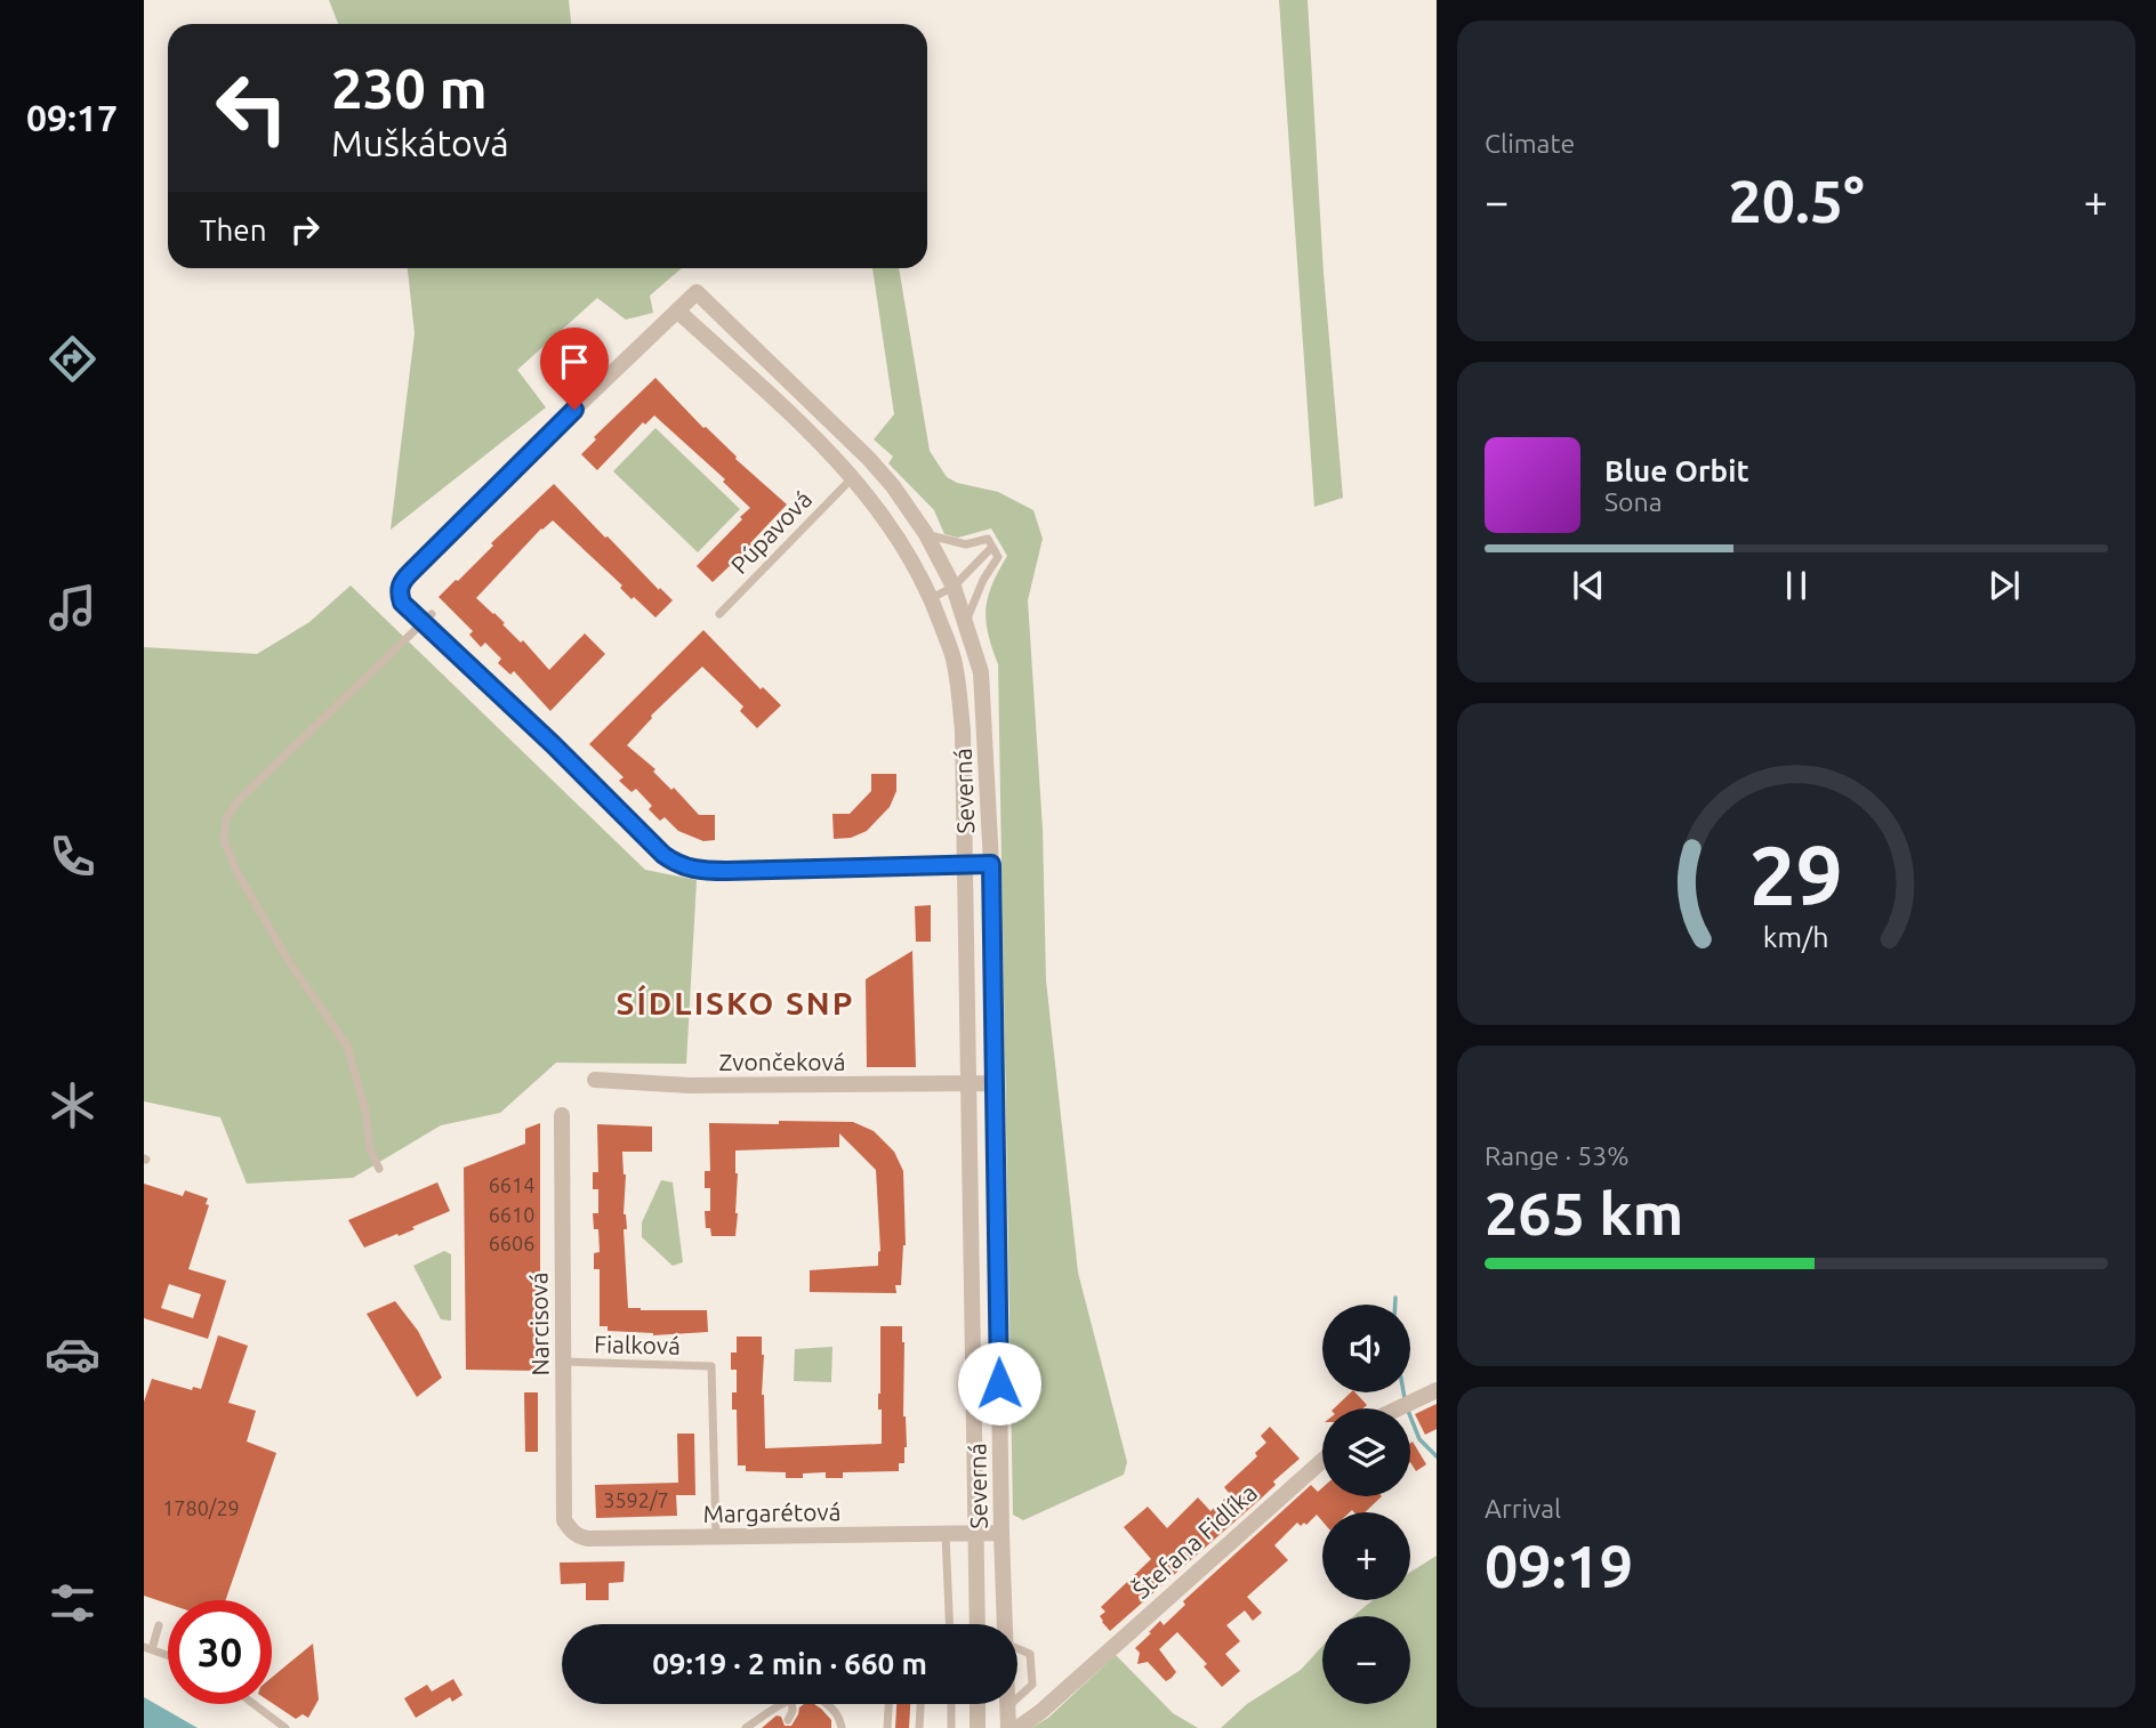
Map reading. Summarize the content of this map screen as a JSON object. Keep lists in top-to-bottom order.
{
  "streets": {
    "street": [
      "Severná",
      "Zvončeková",
      "Narcisová",
      "Margarétová",
      "Štefana Fidlíka"
    ],
    "lane": ["Púpavová", "Fialková"]
  },
  "crossings": [
    ["Púpavová", "Severná"],
    ["Severná", "Zvončeková"],
    ["Severná", "Margarétová"],
    ["Narcisová", "Fialková"],
    ["Narcisová", "Margarétová"],
    ["Fialková", "Margarétová"]
  ],
  "districts": ["SÍDLISKO SNP"],
  "house_numbers": [
    "6614",
    "6610",
    "6606",
    "3592/7",
    "1780/29"
  ],
  "page": {
    "tabs": "09:17",
    "tile": [
      "Climate",
      ["Range · 53%", "265 km"],
      ["Arrival", "09:19"]
    ],
    "turn": ["230 m", "Muškátová"],
    "heat": ["−", "20.5°", "+"],
    "then": "Then",
    "song": ["Blue Orbit", "Sona"],
    "map_buttons": ["+", "−"],
    "limit": "30",
    "trip": "09:19 · 2 min · 660 m",
    "gauge": ["29", "km/h"]
  }
}
